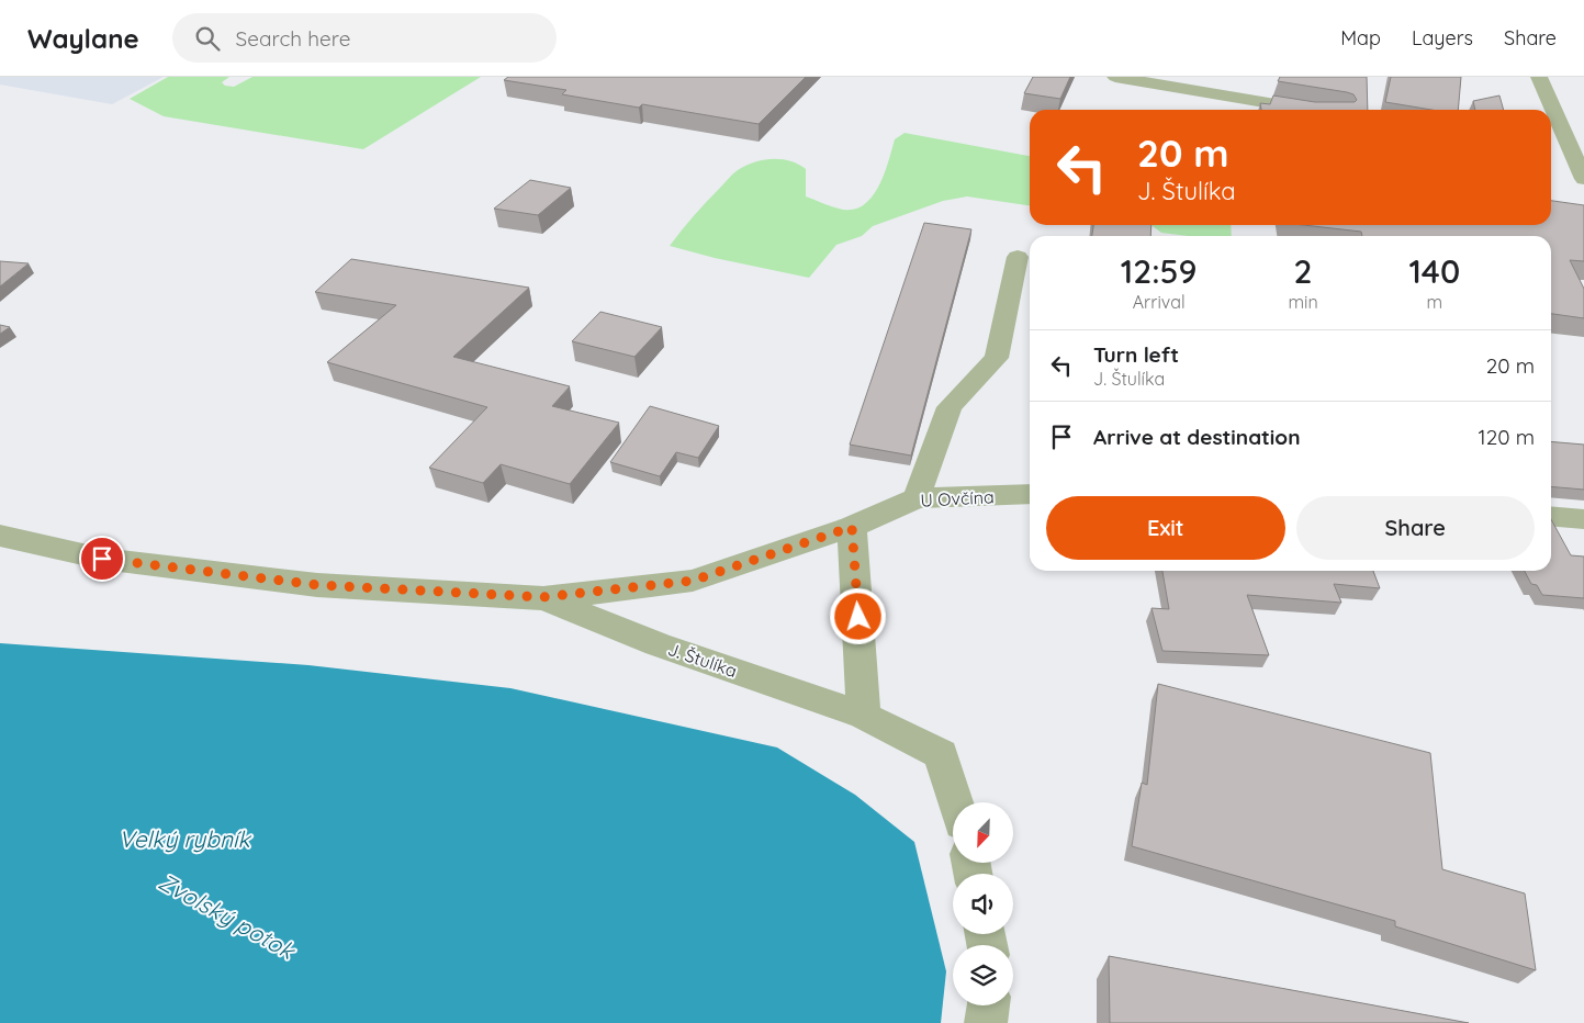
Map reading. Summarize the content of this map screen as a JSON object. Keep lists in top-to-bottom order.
{
  "streets": {
    "street": ["U Ovčína", "J. Štulíka"]
  },
  "crossings": [
    ["U Ovčína", "J. Štulíka"]
  ],
  "water": ["Velký rybník", "Zvolský potok"],
  "north": "bottom left",
  "page": {
    "header": "Waylane",
    "search": "Search here",
    "nav": ["Map", "Layers", "Share"],
    "turn": ["20 m", "J. Štulíka"],
    "eta": [
      "12:59",
      "Arrival",
      "2",
      "min",
      "140",
      "m"
    ],
    "list": [
      {
        "name": "Turn left",
        "note": "J. Štulíka",
        "value": "20 m"
      },
      {
        "name": "Arrive at destination",
        "value": "120 m"
      }
    ],
    "buttons": ["Exit", "Share"]
  }
}
